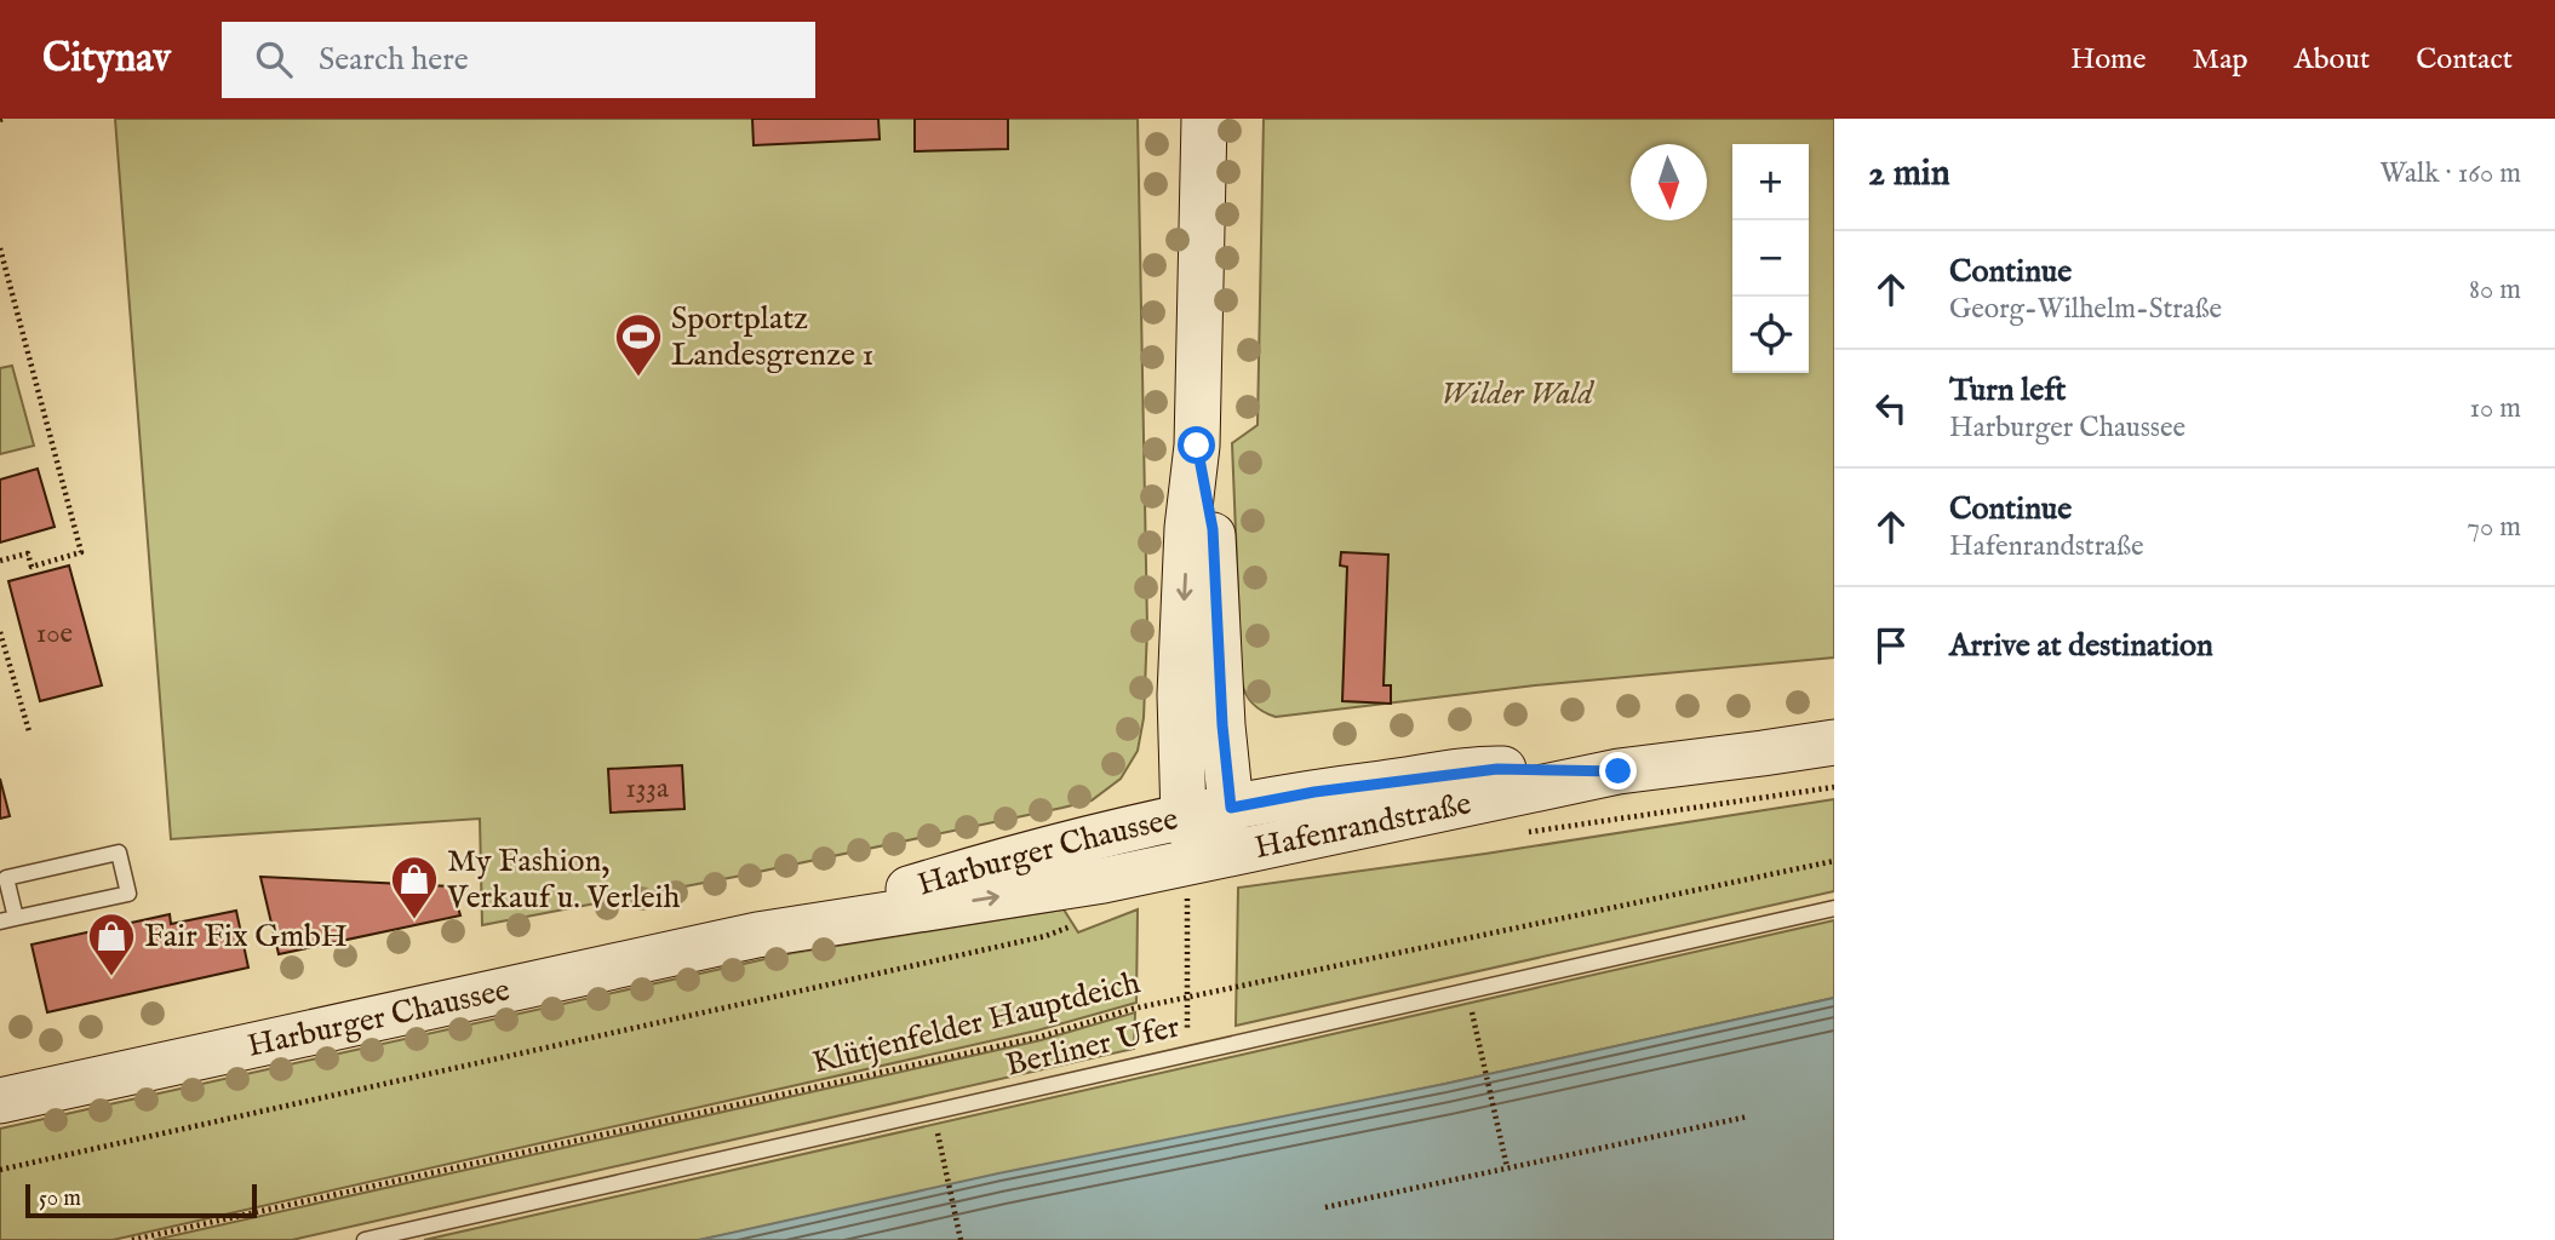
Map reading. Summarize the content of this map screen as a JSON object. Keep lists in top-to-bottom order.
{
  "streets": {
    "main road": ["Hafenrandstraße", "Harburger Chaussee"],
    "lane": ["Berliner Ufer"],
    "path": ["Klütjenfelder Hauptdeich"]
  },
  "crossings": [
    ["Hafenrandstraße", "Harburger Chaussee"]
  ],
  "parks": ["Wilder Wald"],
  "places": {
    "sports": ["Sportplatz Landesgrenze 1"],
    "shop": ["My Fashion, Verkauf u. Verleih", "Fair Fix GmbH"]
  },
  "house_numbers": ["10e", "133a"],
  "scale_bar": "50 m",
  "north": "bottom",
  "page": {
    "header": "Citynav",
    "search": "Search here",
    "nav": [
      "Home",
      "Map",
      "About",
      "Contact"
    ],
    "heading": ["2 min", "Walk · 160 m"],
    "map_buttons": ["+", "−"],
    "list": [
      ["Continue", "Georg-Wilhelm-Straße", "80 m"],
      ["Turn left", "Harburger Chaussee", "10 m"],
      ["Continue", "Hafenrandstraße", "70 m"],
      "Arrive at destination"
    ],
    "scale": "50 m"
  }
}
